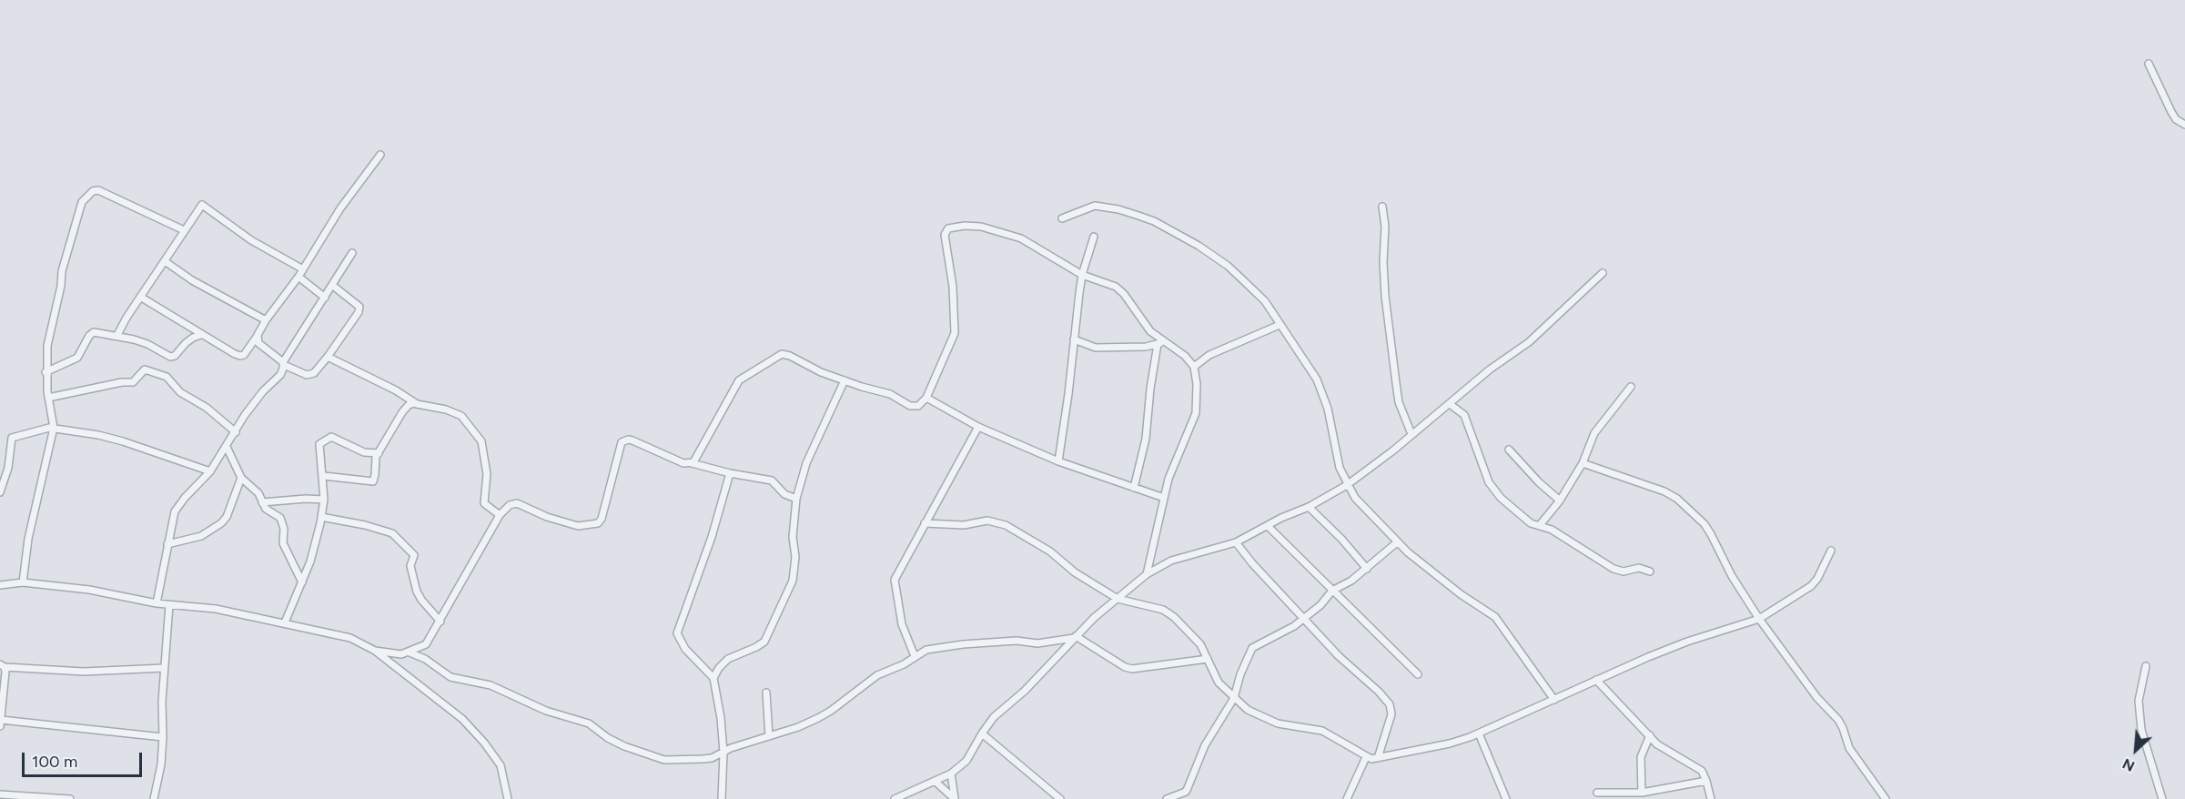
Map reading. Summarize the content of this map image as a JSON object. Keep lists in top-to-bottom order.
{
  "scale_bar": "100 m",
  "north": "bottom left"
}
